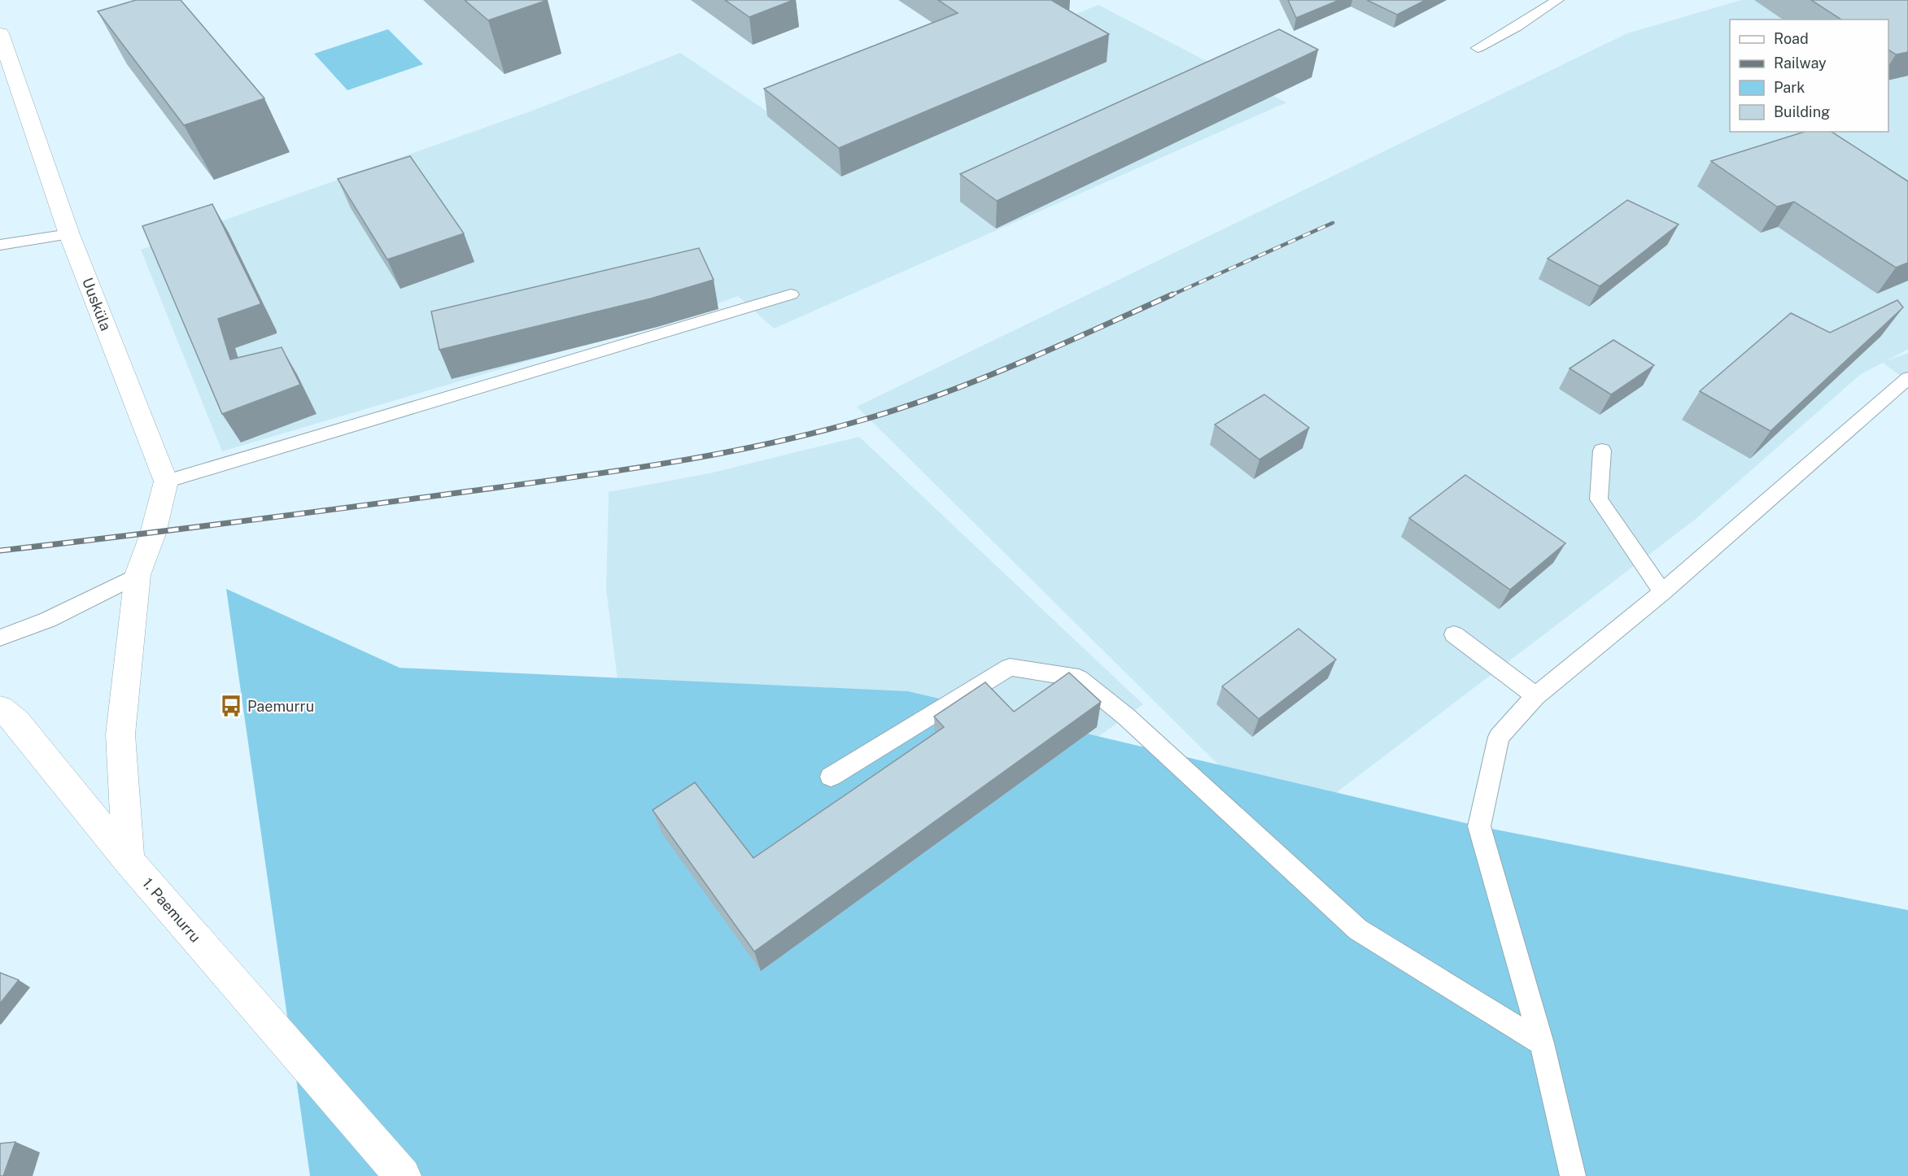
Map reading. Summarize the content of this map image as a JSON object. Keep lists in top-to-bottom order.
{
  "streets": {
    "street": ["Uusküla", "1. Paemurru"]
  },
  "places": {
    "bus stop": ["Paemurru"]
  },
  "legend": [
    "Road",
    "Railway",
    "Park",
    "Building"
  ]
}
